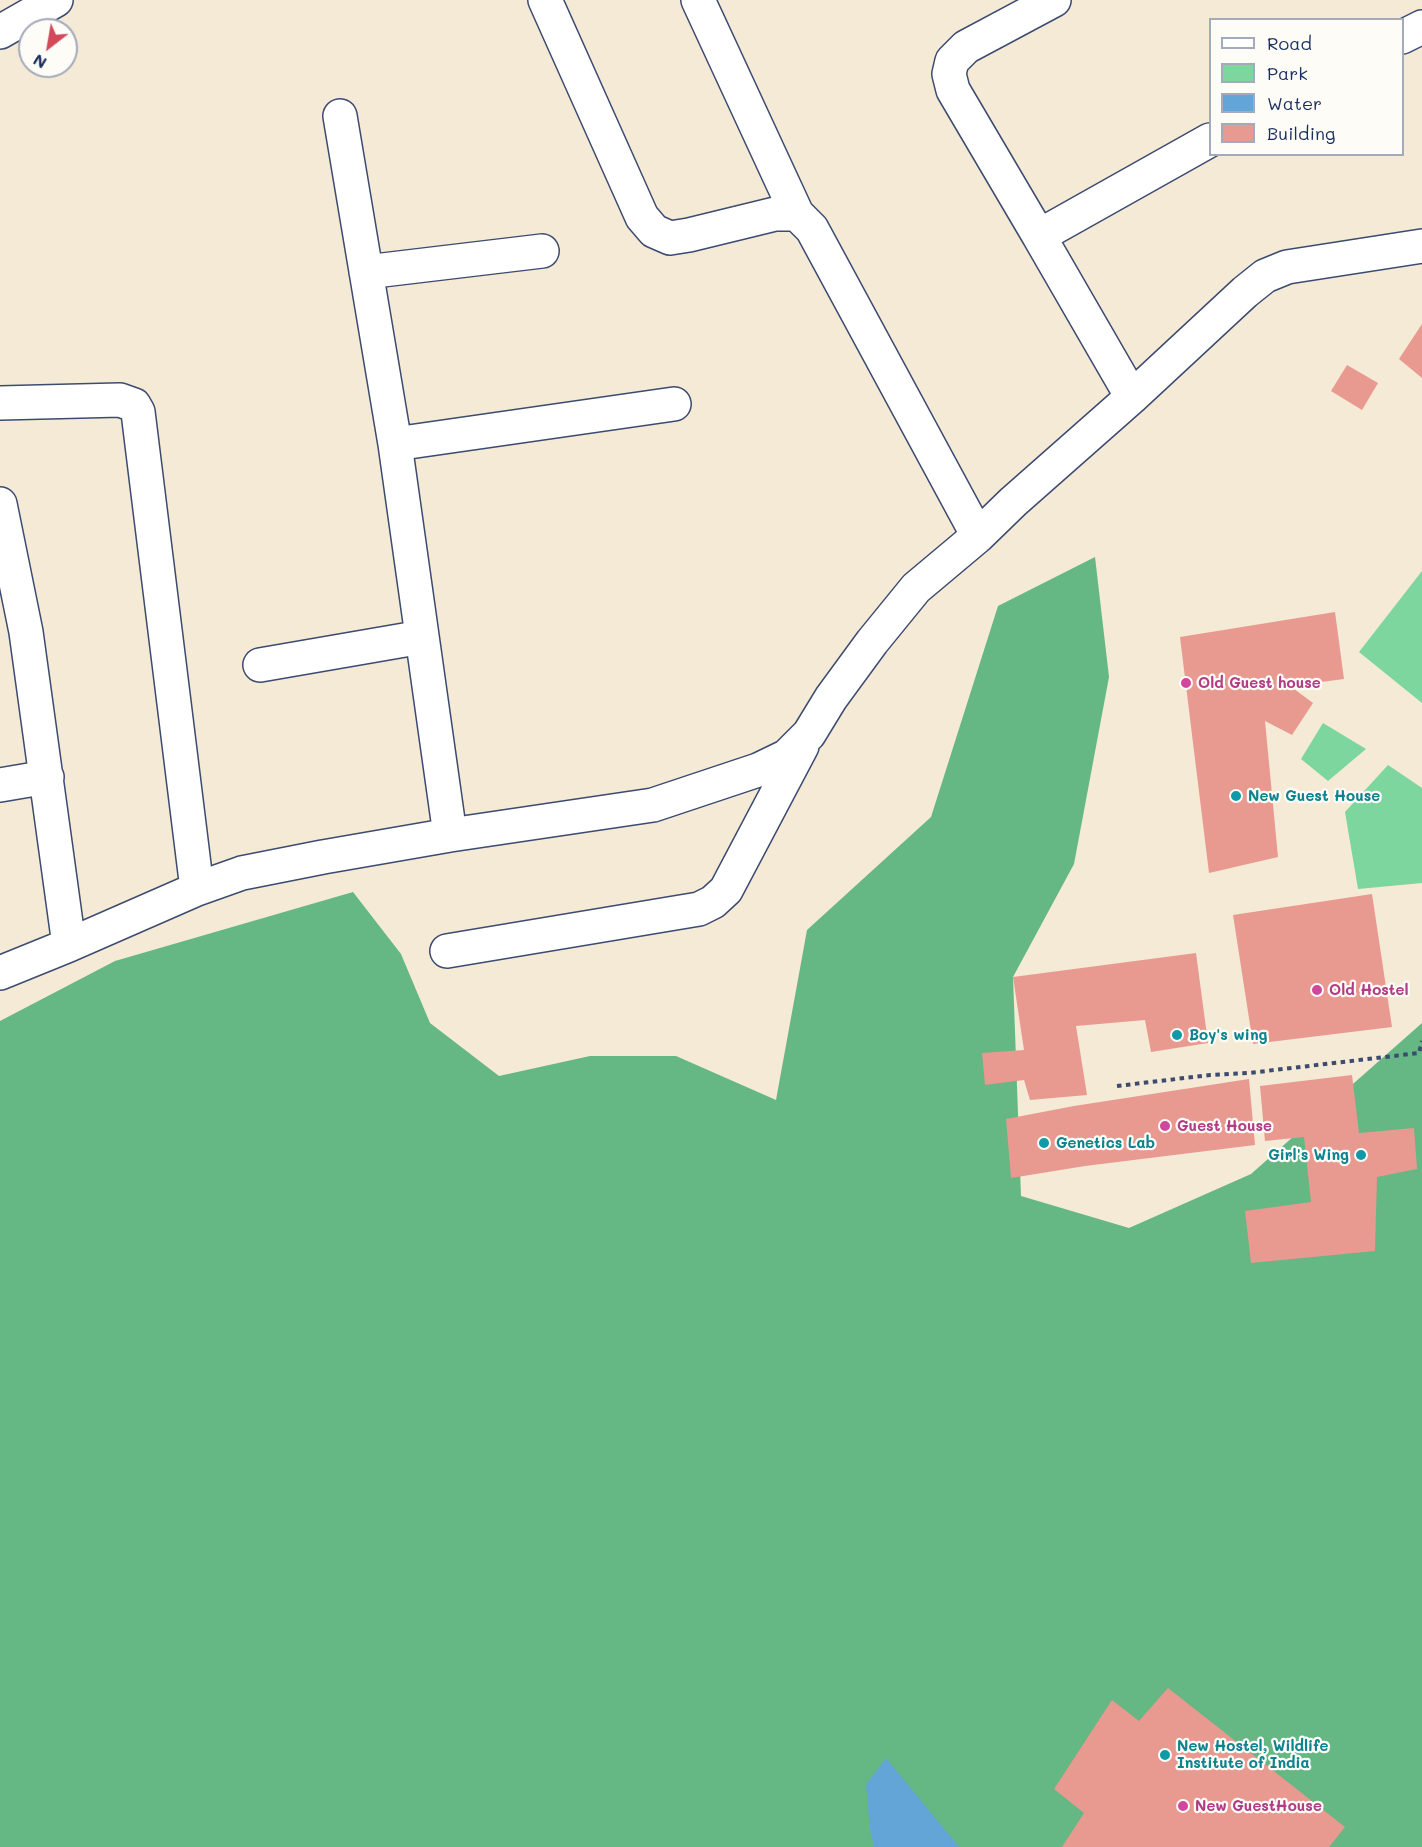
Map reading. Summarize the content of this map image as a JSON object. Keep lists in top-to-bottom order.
{
  "places": [
    "Old Guest house",
    "New Guest House",
    "Old Hostel",
    "Boy's wing",
    "Guest House",
    "Genetics Lab",
    "Girl's Wing",
    "New Hostel, Wildlife Institute of India",
    "New GuestHouse"
  ],
  "legend": [
    "Road",
    "Park",
    "Water",
    "Building"
  ],
  "north": "bottom left"
}
